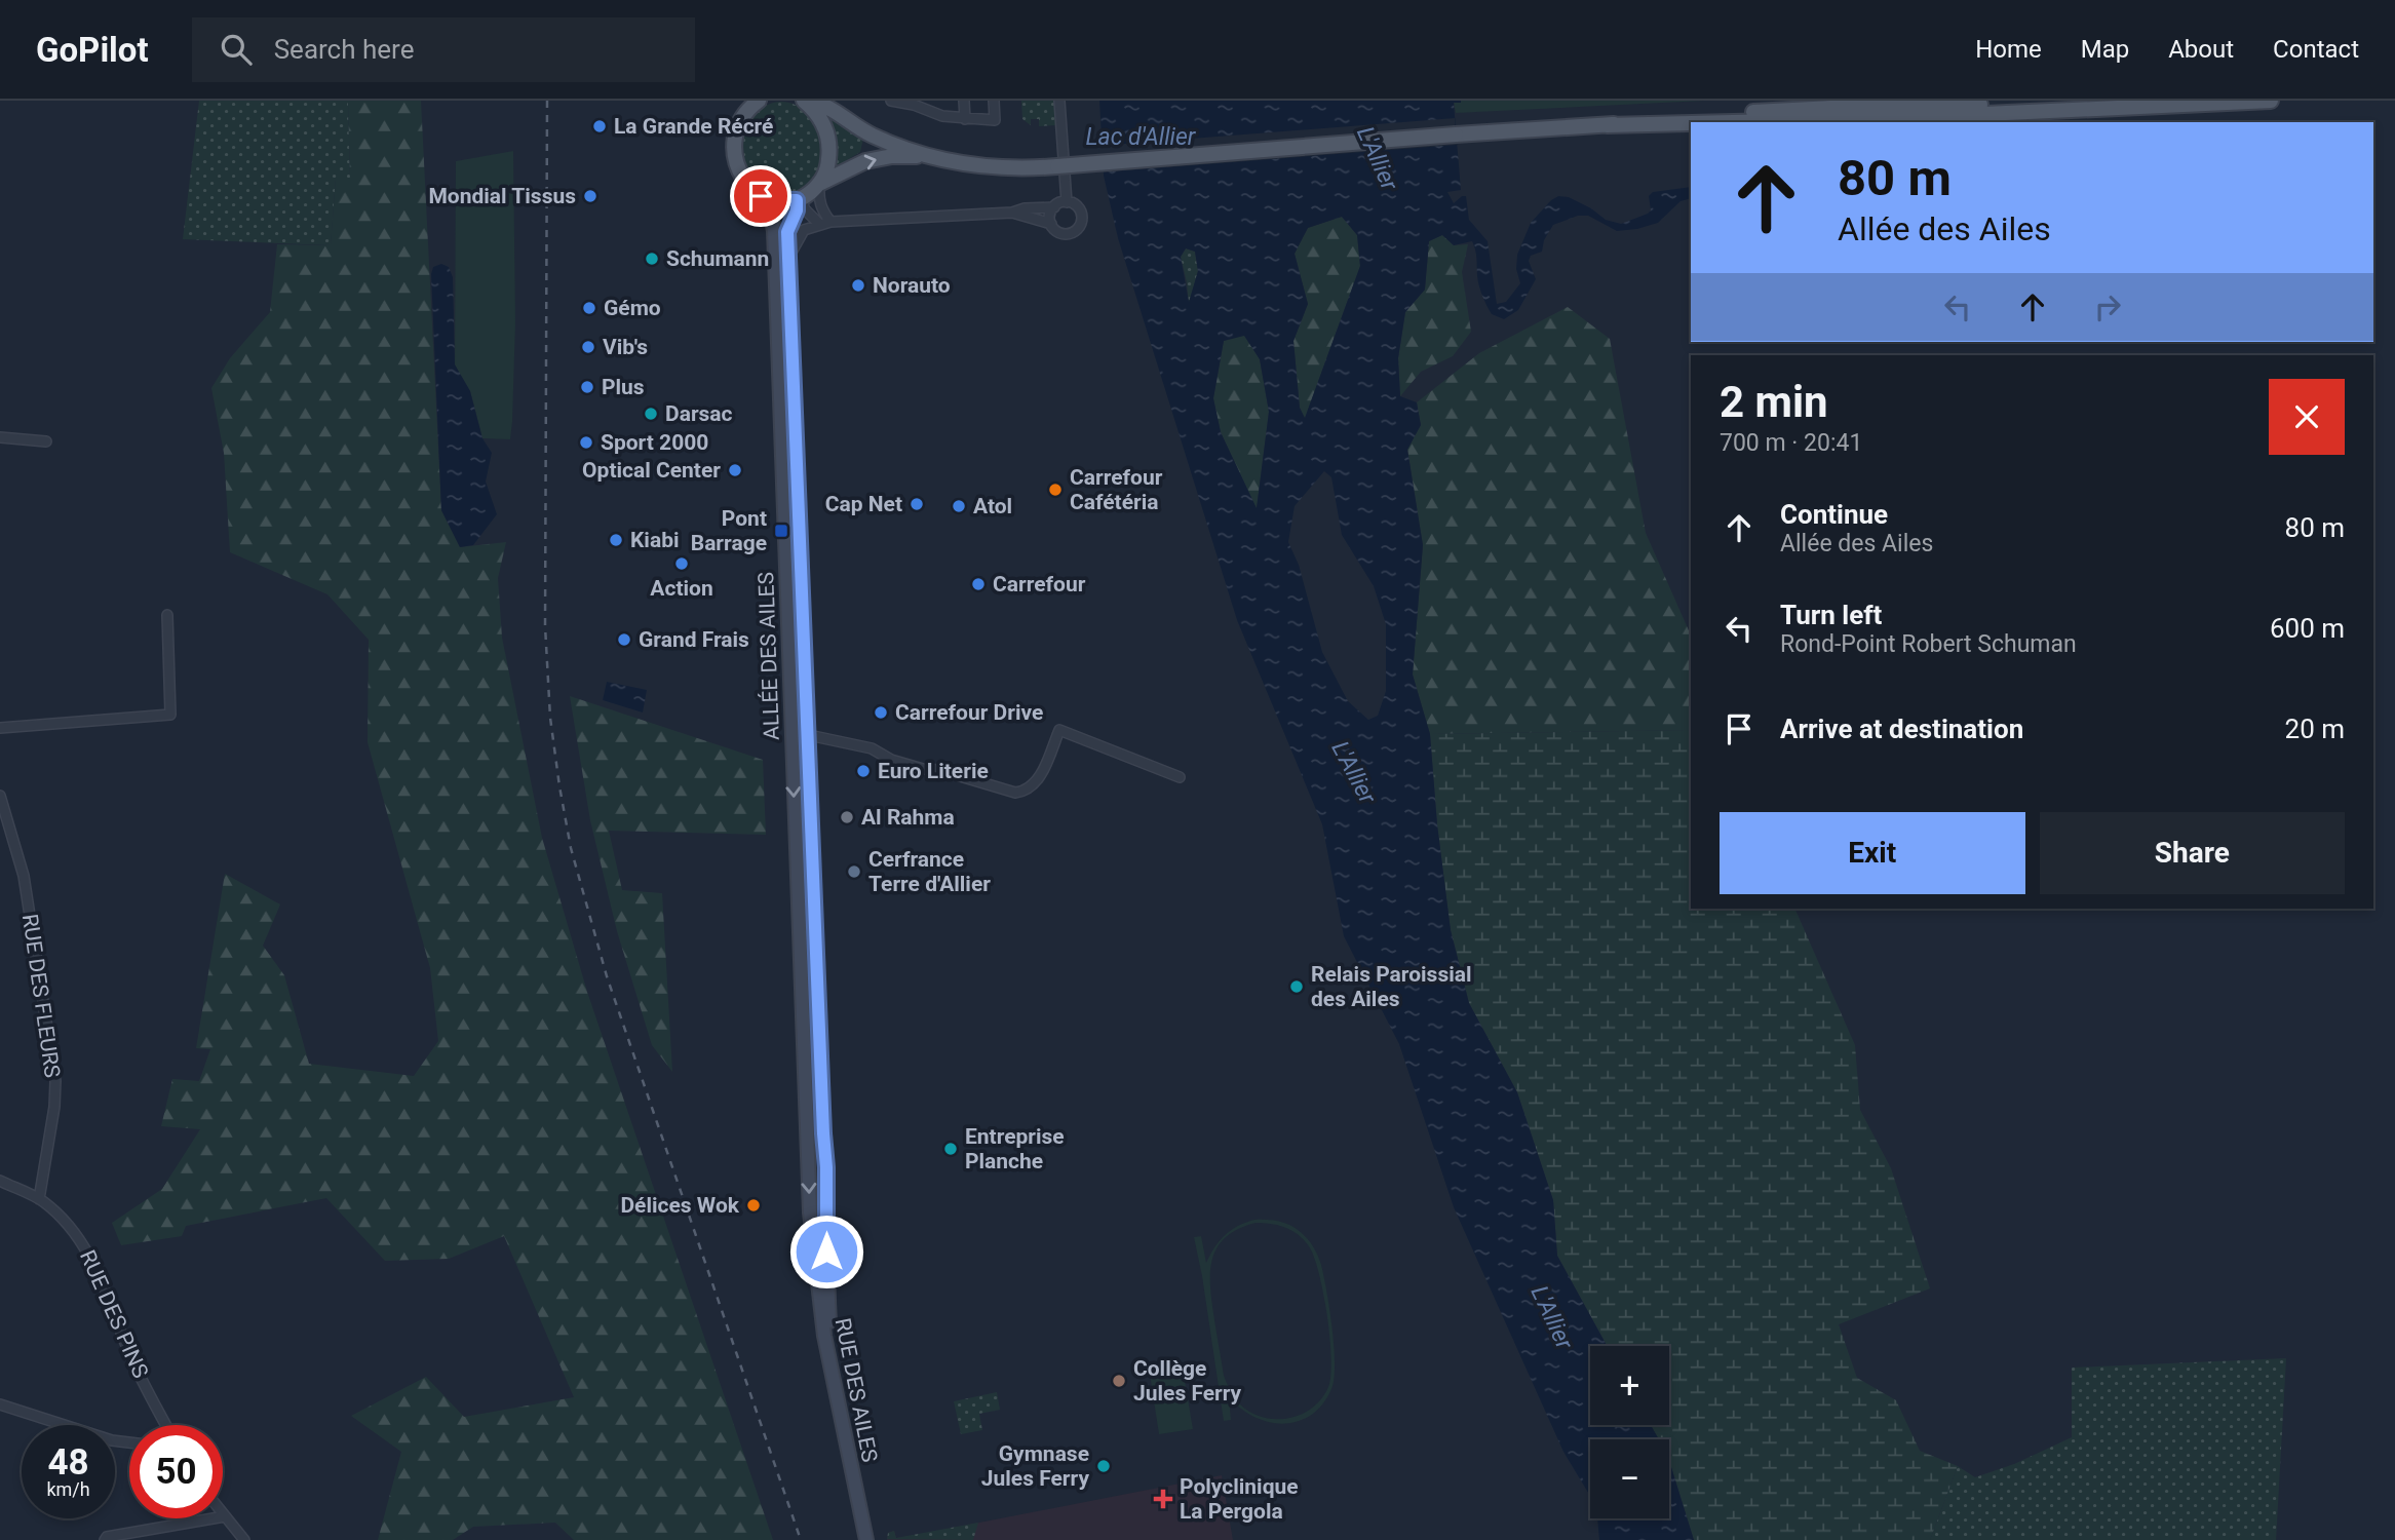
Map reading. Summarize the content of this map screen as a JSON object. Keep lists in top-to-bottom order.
{
  "streets": {
    "main road": ["ALLÉE DES AILES", "RUE DES AILES"],
    "street": ["RUE DES FLEURS", "RUE DES PINS"]
  },
  "crossings": [
    ["ALLÉE DES AILES", "RUE DES AILES"],
    ["RUE DES FLEURS", "RUE DES PINS"]
  ],
  "water": ["Lac d'Allier", "L'Allier"],
  "places": {
    "other": [
      "La Grande Récré",
      "Mondial Tissus",
      "Schumann",
      "Norauto",
      "Gémo",
      "Vib's",
      "Plus",
      "Darsac",
      "Sport 2000",
      "Optical Center",
      "Carrefour Cafétéria",
      "Cap Net",
      "Atol",
      "Kiabi",
      "Action",
      "Carrefour",
      "Grand Frais",
      "Carrefour Drive",
      "Euro Literie",
      "Al Rahma",
      "Cerfrance Terre d'Allier",
      "Relais Paroissial des Ailes",
      "Entreprise Planche",
      "Délices Wok",
      "Collège Jules Ferry",
      "Gymnase Jules Ferry"
    ],
    "transit": ["Pont Barrage"],
    "health": ["Polyclinique La Pergola"]
  },
  "page": {
    "header": "GoPilot",
    "search": "Search here",
    "nav": [
      "Home",
      "Map",
      "About",
      "Contact"
    ],
    "turn": ["80 m", "Allée des Ailes"],
    "heading": ["2 min", "700 m · 20:41"],
    "list": [
      {
        "name": "Continue",
        "note": "Allée des Ailes",
        "value": "80 m"
      },
      {
        "name": "Turn left",
        "note": "Rond-Point Robert Schuman",
        "value": "600 m"
      },
      {
        "name": "Arrive at destination",
        "value": "20 m"
      }
    ],
    "buttons": ["Exit", "Share"],
    "map_buttons": ["+", "−"],
    "speed": "48 km/h",
    "limit": "50"
  }
}
